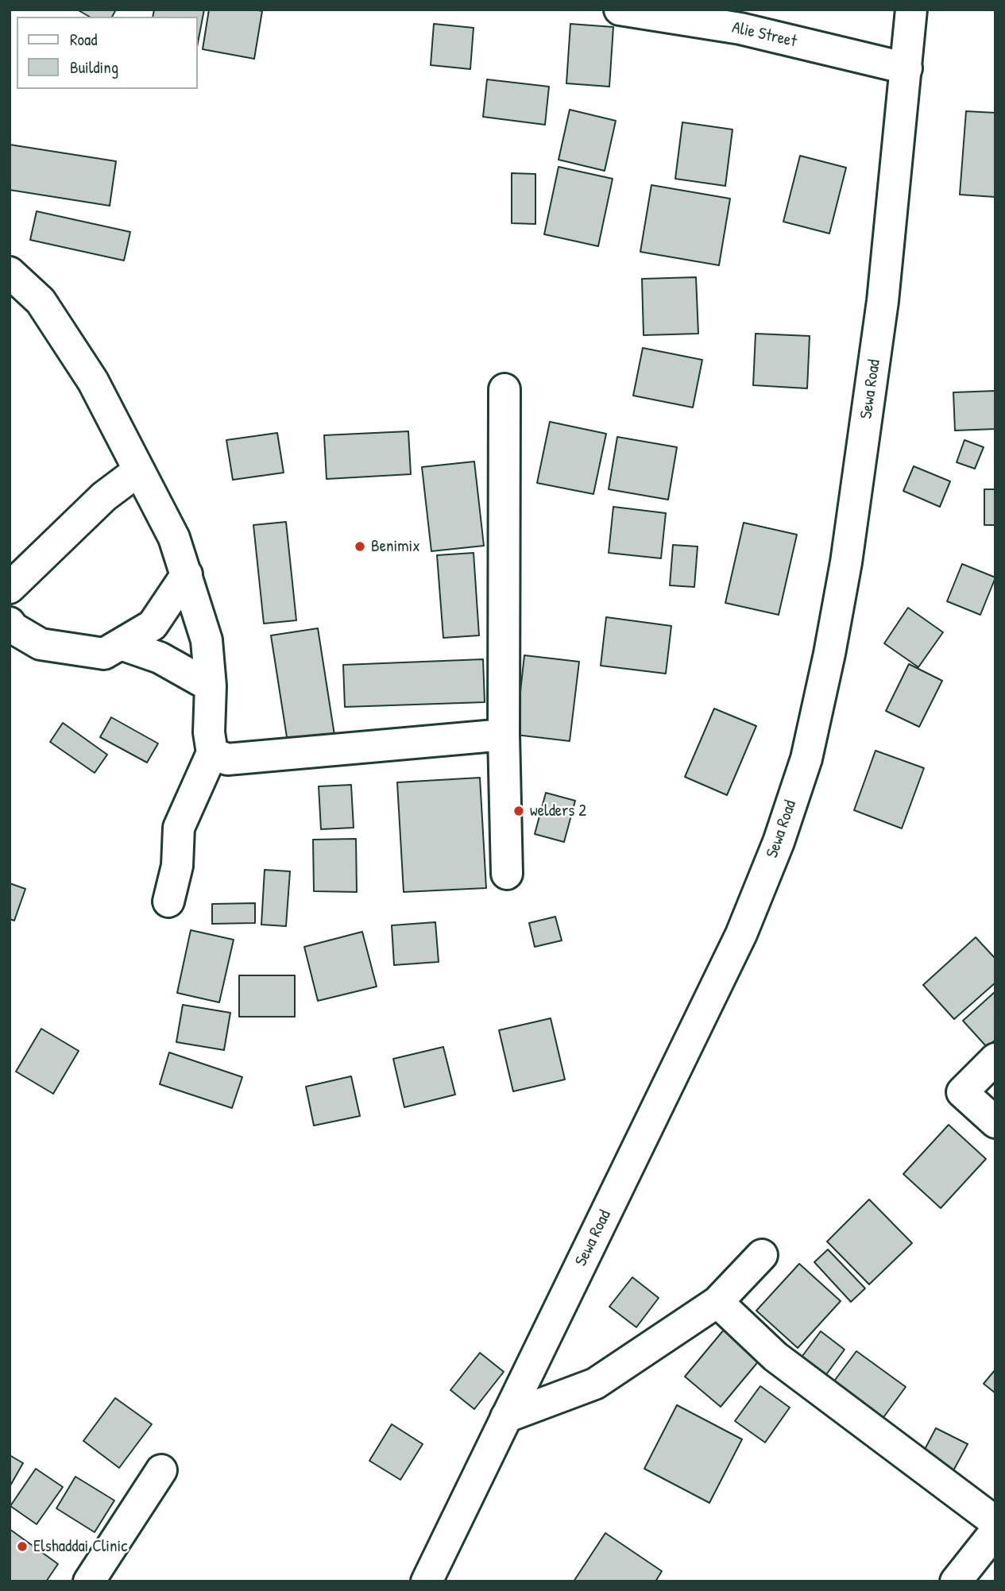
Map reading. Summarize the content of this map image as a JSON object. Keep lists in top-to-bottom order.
{
  "streets": {
    "street": ["Alie Street", "Sewa Road"]
  },
  "crossings": [
    ["Alie Street", "Sewa Road"]
  ],
  "places": ["Benimix", "welders 2", "Elshaddai Clinic"],
  "legend": ["Road", "Building"]
}
